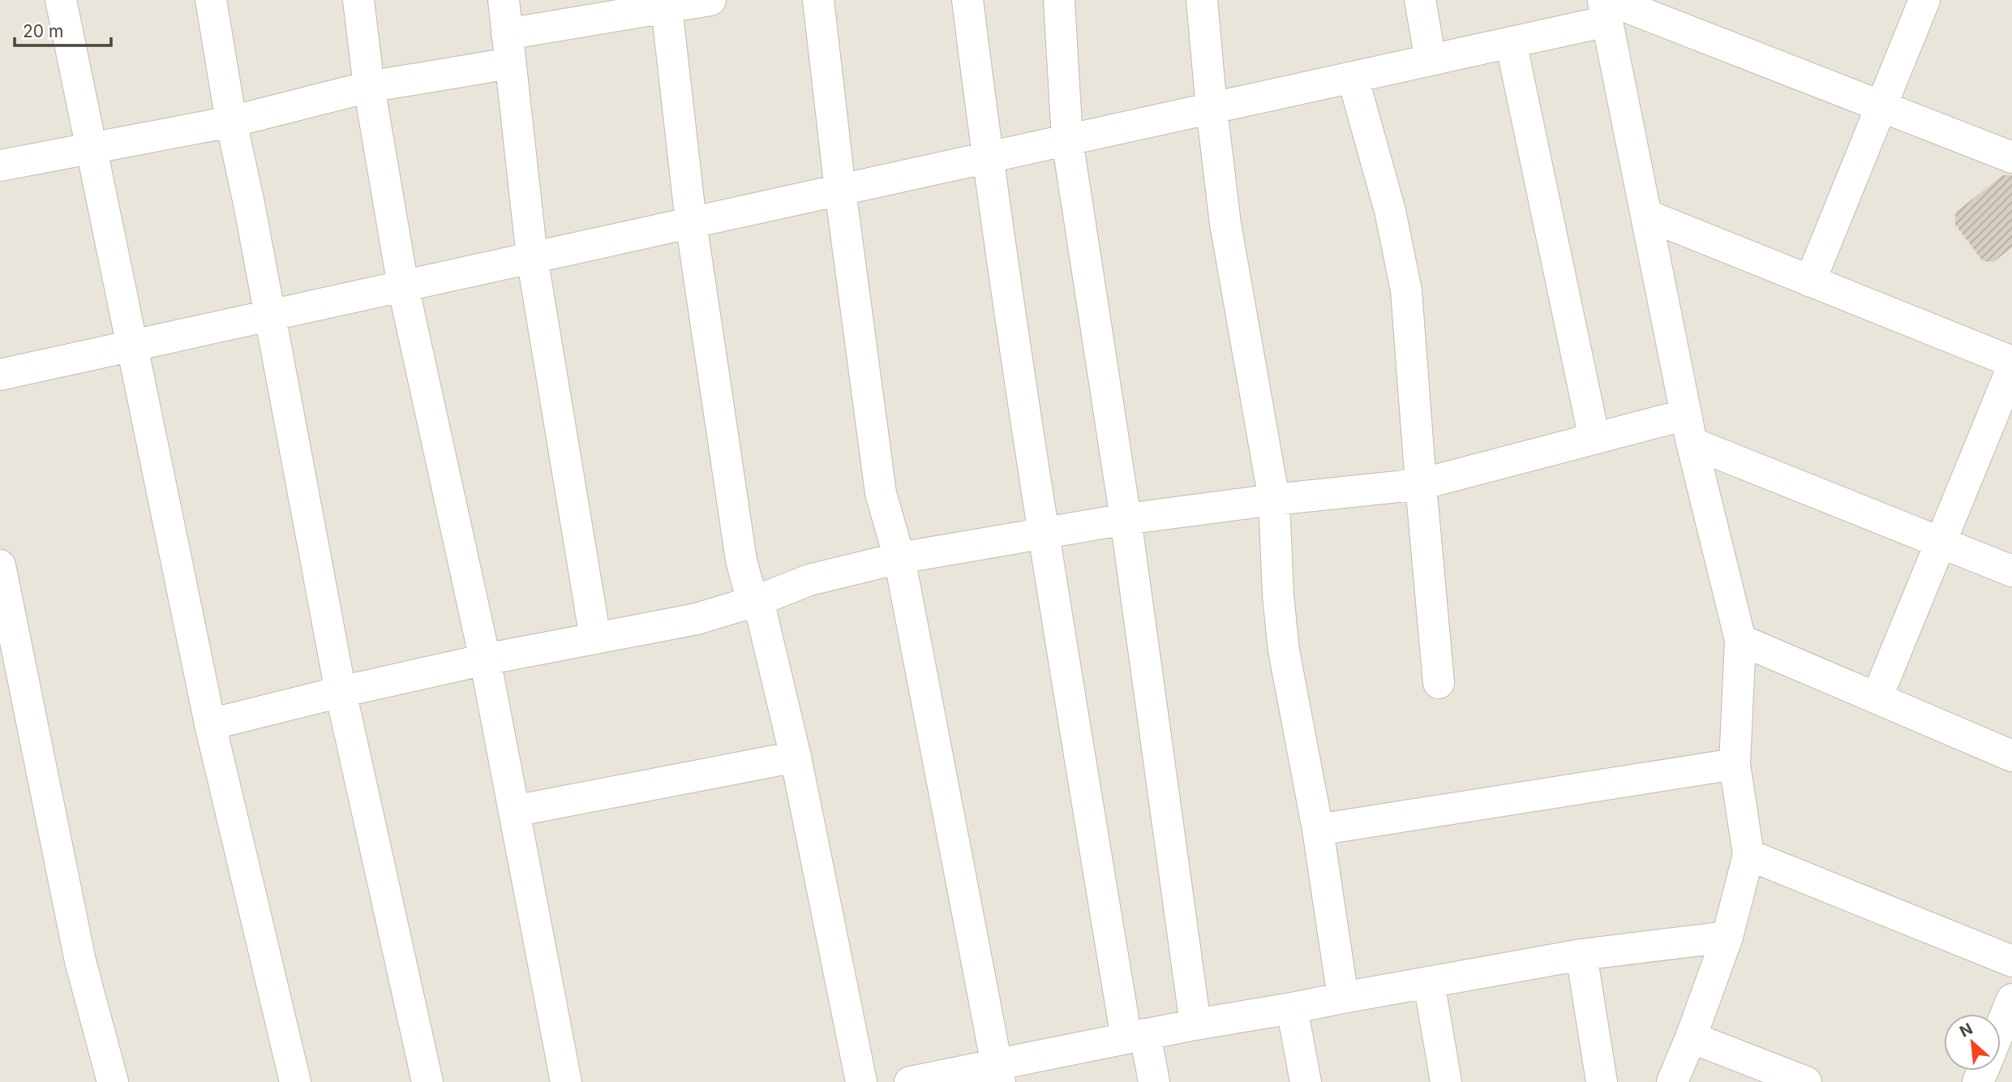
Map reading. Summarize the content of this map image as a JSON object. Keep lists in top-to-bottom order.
{
  "scale_bar": "20 m",
  "north": "top left"
}
